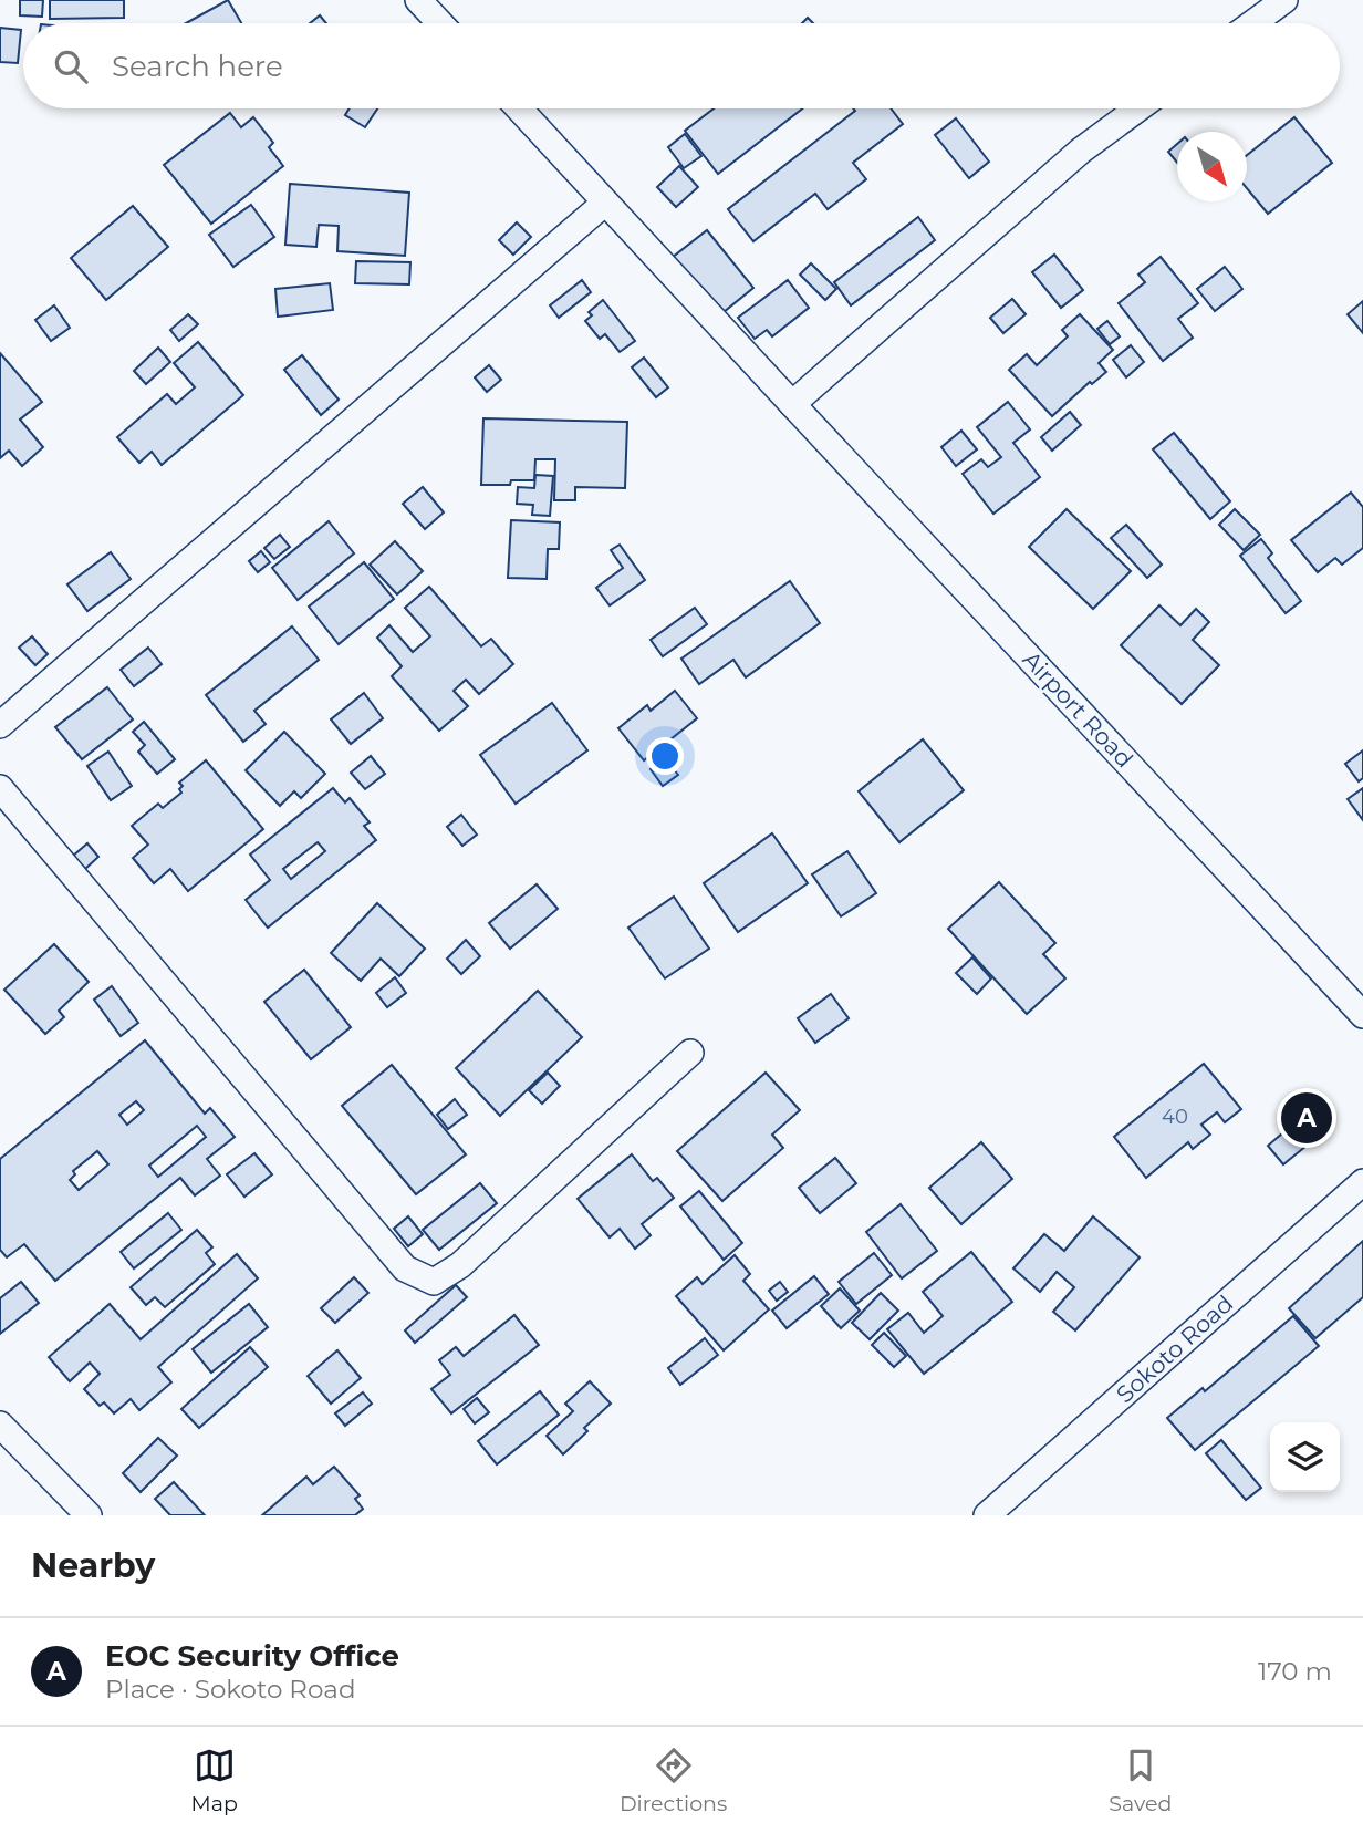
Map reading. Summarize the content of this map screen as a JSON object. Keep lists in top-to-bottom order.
{
  "streets": {
    "street": ["Airport Road", "Sokoto Road"]
  },
  "house_numbers": ["40"],
  "north": "bottom right",
  "page": {
    "search": "Search here",
    "pins": "A",
    "heading": "Nearby",
    "list": [
      {
        "mark": "A",
        "name": "EOC Security Office",
        "note": "Place · Sokoto Road",
        "value": "170 m"
      }
    ],
    "nav": ["Map", "Directions", "Saved"]
  }
}
